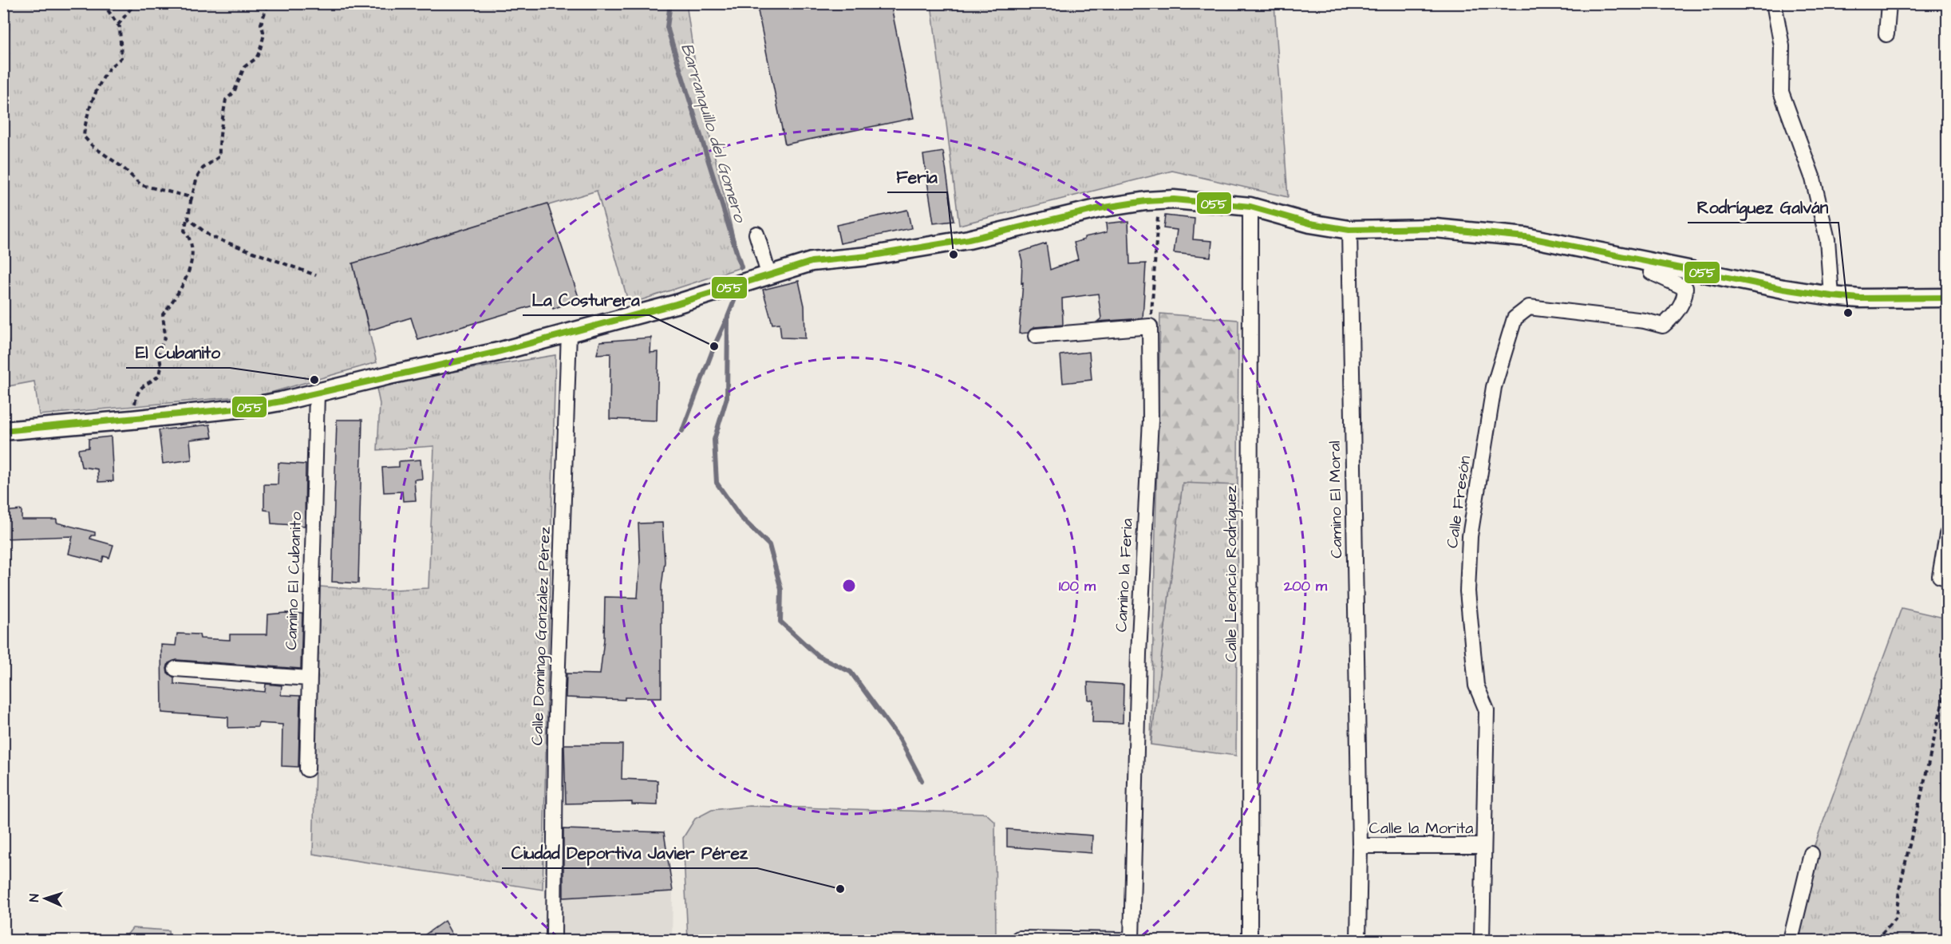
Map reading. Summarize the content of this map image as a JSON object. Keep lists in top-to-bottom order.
{
  "streets": {
    "street": [
      "Camino El Moral",
      "Calle Fresón",
      "Calle Leoncio Rodríguez",
      "Camino la Feria",
      "Camino El Cubanito",
      "Calle Domingo González Pérez",
      "Calle la Morita"
    ]
  },
  "crossings": [
    ["Camino El Moral", "Calle la Morita"],
    ["Calle Fresón", "Calle la Morita"]
  ],
  "water": ["Barranquillo del Gomero"],
  "places": [
    "Feria",
    "Rodríguez Galván",
    "La Costurera",
    "El Cubanito",
    "Ciudad Deportiva Javier Pérez"
  ],
  "lines": ["transit line 055"],
  "north": "left",
  "rings": ["100 m", "200 m"]
}
